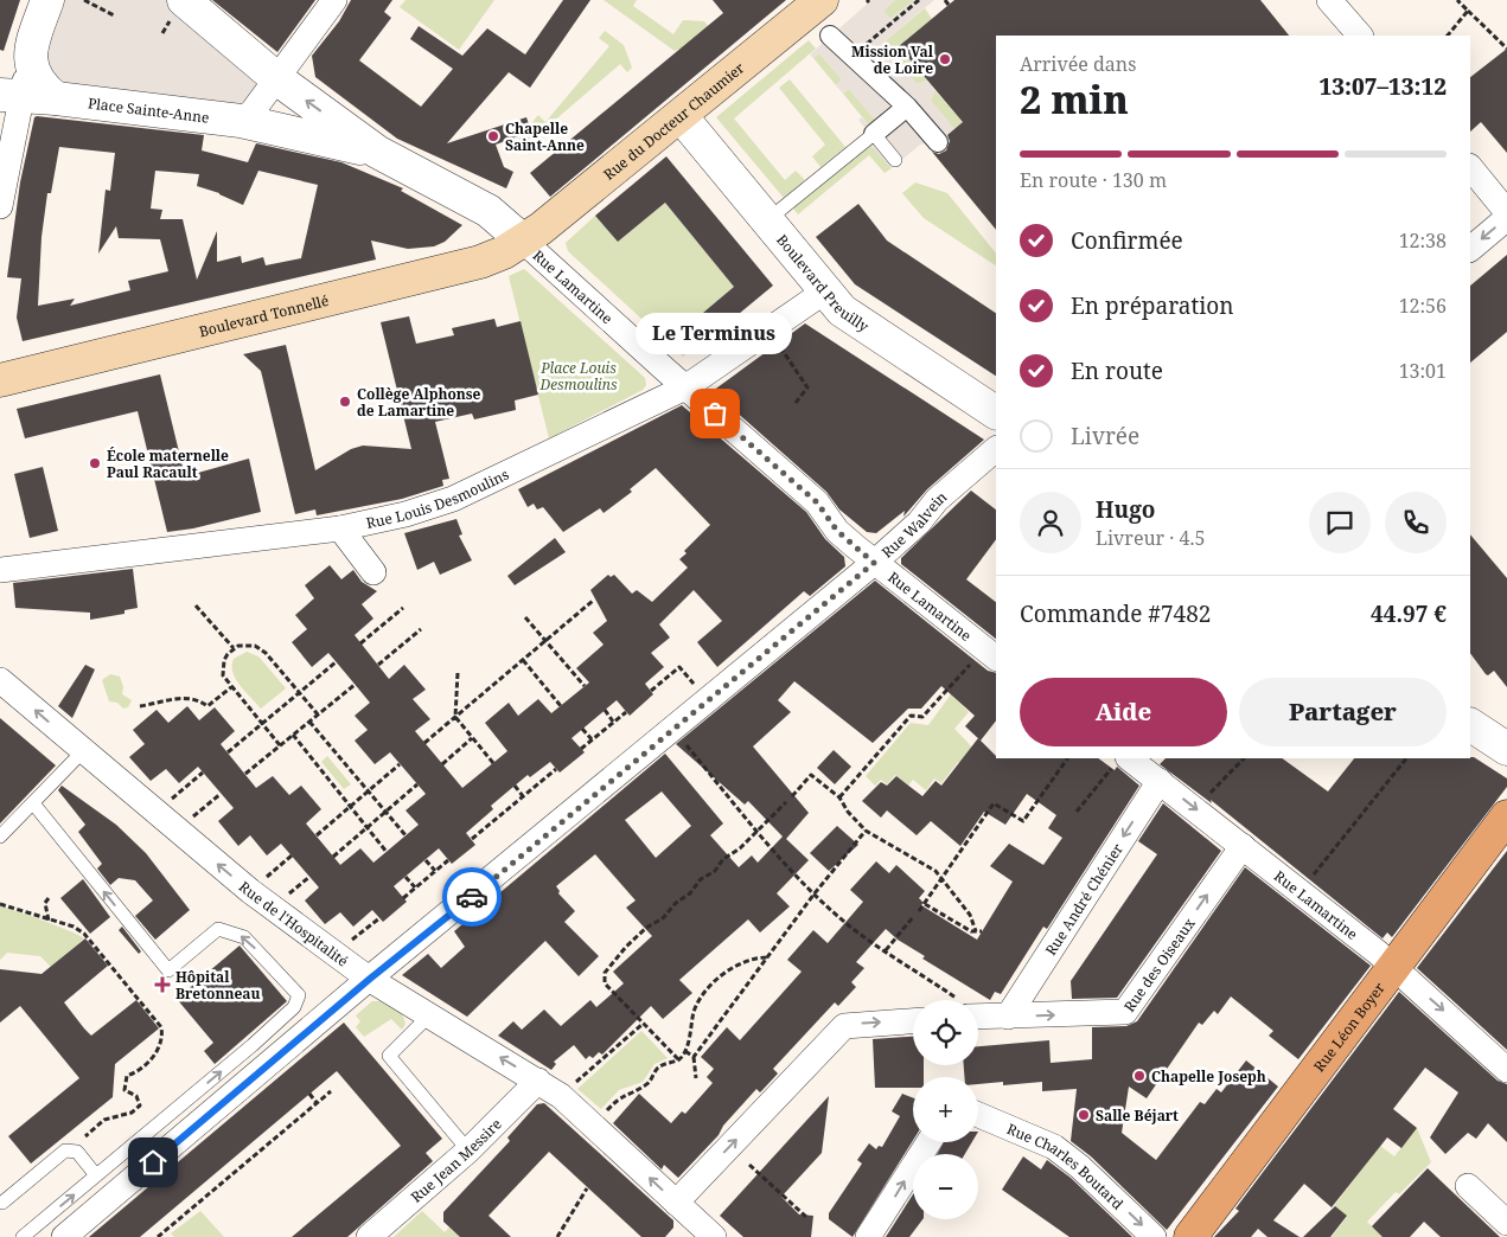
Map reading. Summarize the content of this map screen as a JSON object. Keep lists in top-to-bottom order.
{
  "streets": {
    "main road": ["Rue du Docteur Chaumier", "Boulevard Tonnellé", "Rue Léon Boyer"],
    "street": [
      "Place Sainte-Anne",
      "Boulevard Preuilly",
      "Rue Lamartine",
      "Rue Louis Desmoulins",
      "Rue Walvein",
      "Rue André Chénier",
      "Rue de l'Hospitalité",
      "Rue des Oiseaux",
      "Rue Jean Messire",
      "Rue Charles Boutard"
    ]
  },
  "crossings": [
    ["Place Sainte-Anne", "Rue du Docteur Chaumier"],
    ["Place Sainte-Anne", "Rue Lamartine"],
    ["Place Sainte-Anne", "Boulevard Tonnellé"],
    ["Rue du Docteur Chaumier", "Boulevard Preuilly"],
    ["Rue du Docteur Chaumier", "Rue Lamartine"],
    ["Rue du Docteur Chaumier", "Boulevard Tonnellé"],
    ["Boulevard Preuilly", "Rue Louis Desmoulins"],
    ["Rue Lamartine", "Boulevard Tonnellé"],
    ["Rue Lamartine", "Rue Louis Desmoulins"],
    ["Rue Lamartine", "Rue Walvein"],
    ["Rue Lamartine", "Rue André Chénier"],
    ["Rue Lamartine", "Rue des Oiseaux"],
    ["Rue Lamartine", "Rue Léon Boyer"],
    ["Rue Walvein", "Rue de l'Hospitalité"],
    ["Rue André Chénier", "Rue des Oiseaux"],
    ["Rue de l'Hospitalité", "Rue Jean Messire"]
  ],
  "one_way": [
    "Rue André Chénier",
    "Rue de l'Hospitalité",
    "Rue des Oiseaux",
    "Rue Charles Boutard"
  ],
  "parks": ["Place Louis Desmoulins"],
  "places": {
    "other": [
      "Mission Val de Loire",
      "Chapelle Saint-Anne",
      "Collège Alphonse de Lamartine",
      "Le Terminus",
      "École maternelle Paul Racault",
      "Chapelle Joseph",
      "Salle Béjart"
    ],
    "health": ["Hôpital Bretonneau"]
  },
  "page": {
    "heading": ["2 min", "Arrivée dans", "13:07–13:12"],
    "panel": [
      "Hugo",
      "Livreur · 4.5",
      "Commande #7482",
      "44.97 €"
    ],
    "bar": "En route · 130 m",
    "list": [
      ["Confirmée", "12:38"],
      ["En préparation", "12:56"],
      ["En route", "13:01"],
      "Livrée"
    ],
    "bubble": "Le Terminus",
    "buttons": ["Aide", "Partager"],
    "map_buttons": ["+", "−"]
  }
}
